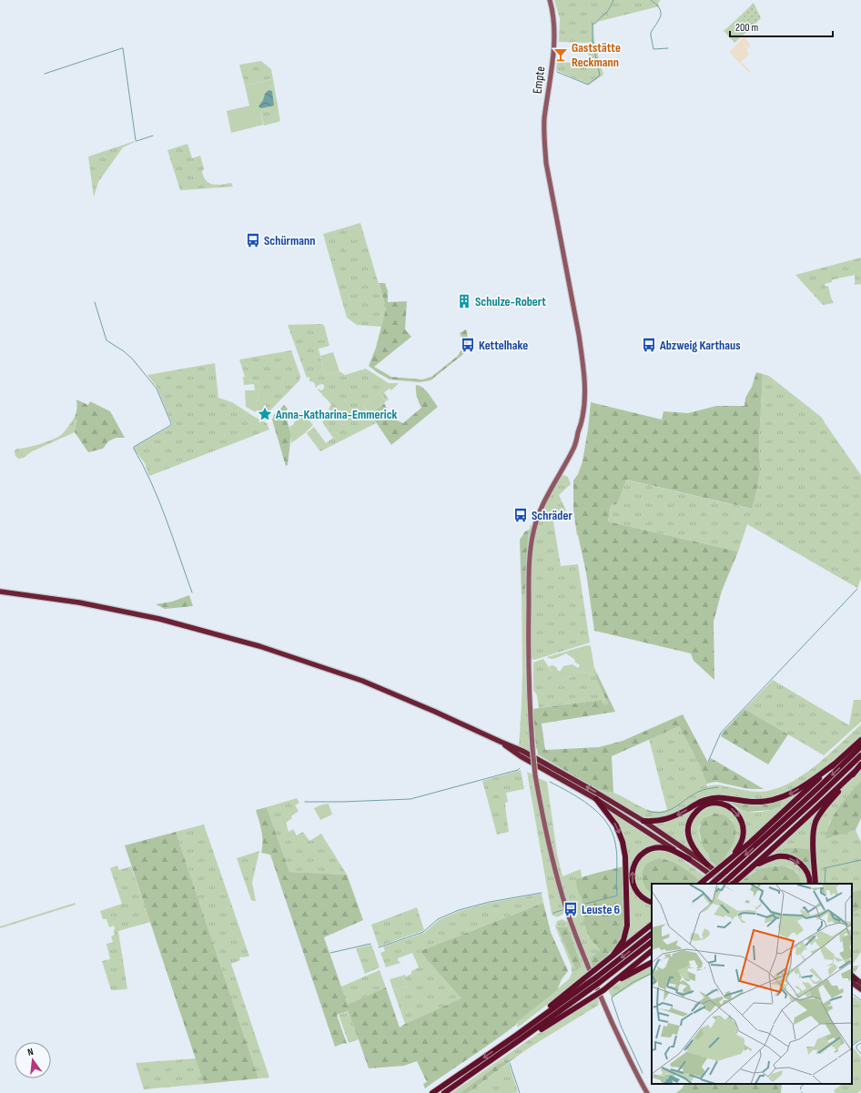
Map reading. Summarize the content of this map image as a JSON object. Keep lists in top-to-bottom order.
{
  "streets": {
    "main road": ["Empte"]
  },
  "places": {
    "bar": ["Gaststätte Reckmann"],
    "bus stop": [
      "Schürmann",
      "Kettelhake",
      "Abzweig Karthaus",
      "Schräder",
      "Leuste 6"
    ],
    "building": ["Schulze-Robert"],
    "place": ["Anna-Katharina-Emmerick"]
  },
  "scale_bar": "200 m",
  "north": "top"
}
